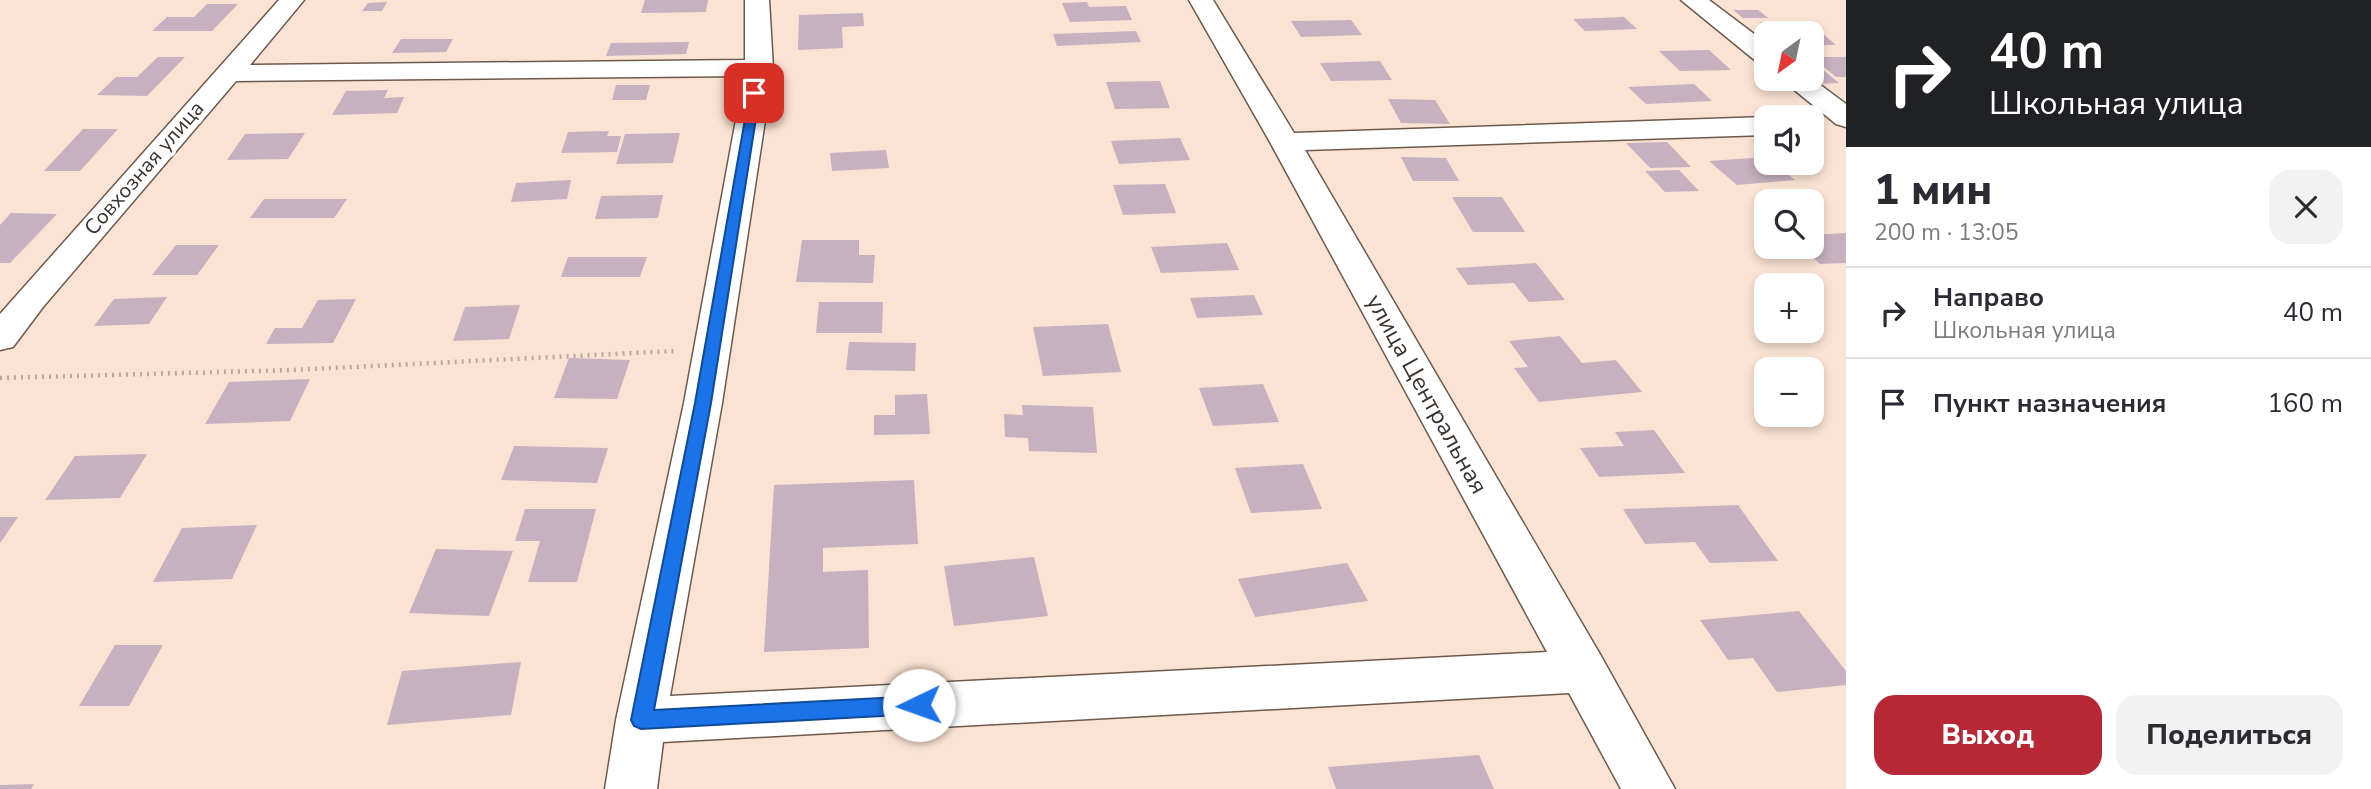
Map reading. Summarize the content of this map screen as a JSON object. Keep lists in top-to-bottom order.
{
  "streets": {
    "street": ["Совхозная улица", "улица Центральная"]
  },
  "north": "bottom left",
  "page": {
    "turn": ["40 m", "Школьная улица"],
    "map_buttons": ["+", "−"],
    "heading": ["1 мин", "200 m · 13:05"],
    "list": [
      {
        "name": "Направо",
        "note": "Школьная улица",
        "value": "40 m"
      },
      {
        "name": "Пункт назначения",
        "value": "160 m"
      }
    ],
    "buttons": ["Выход", "Поделиться"]
  }
}
